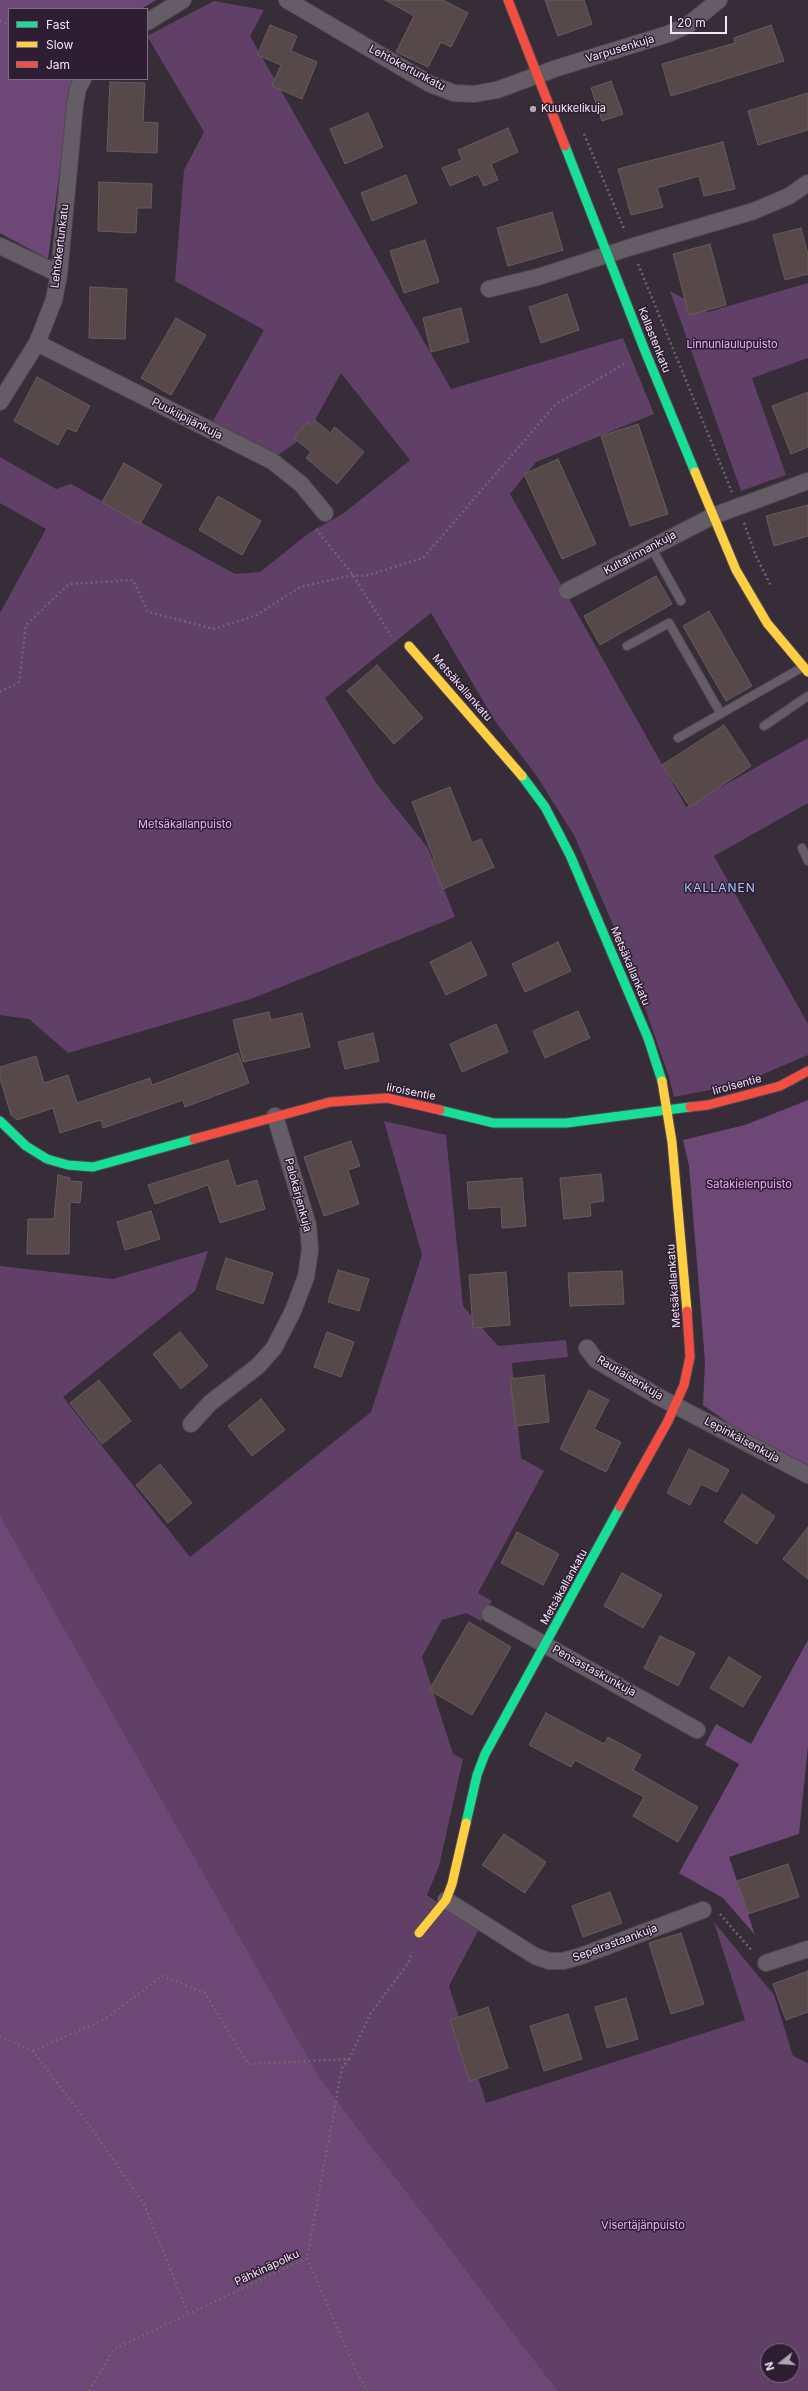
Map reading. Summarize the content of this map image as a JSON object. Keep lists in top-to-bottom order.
{
  "streets": {
    "street": [
      "Varpusenkuja",
      "Lehtokertunkatu",
      "Kallastenkatu",
      "Puukiipijänkuja",
      "Kultarinnankuja",
      "Metsäkallankatu",
      "Iiroisentie",
      "Palokärjenkuja",
      "Rautiaisenkuja",
      "Lepinkäisenkuja",
      "Pensastaskunkuja",
      "Sepelrastaankuja"
    ],
    "path": ["Pähkinäpolku"]
  },
  "crossings": [
    ["Varpusenkuja", "Lehtokertunkatu"],
    ["Varpusenkuja", "Kallastenkatu"],
    ["Lehtokertunkatu", "Kallastenkatu"],
    ["Lehtokertunkatu", "Puukiipijänkuja"],
    ["Kallastenkatu", "Kultarinnankuja"],
    ["Metsäkallankatu", "Iiroisentie"],
    ["Metsäkallankatu", "Rautiaisenkuja"],
    ["Metsäkallankatu", "Lepinkäisenkuja"],
    ["Metsäkallankatu", "Pensastaskunkuja"],
    ["Metsäkallankatu", "Sepelrastaankuja"],
    ["Metsäkallankatu", "Pähkinäpolku"],
    ["Iiroisentie", "Palokärjenkuja"],
    ["Rautiaisenkuja", "Lepinkäisenkuja"]
  ],
  "districts": ["KALLANEN"],
  "parks": [
    "Linnunlaulupuisto",
    "Metsäkallanpuisto",
    "Satakielenpuisto",
    "Visertäjänpuisto"
  ],
  "places": ["Kuukkelikuja"],
  "legend": ["Fast", "Slow", "Jam"],
  "scale_bar": "20 m",
  "north": "left"
}
